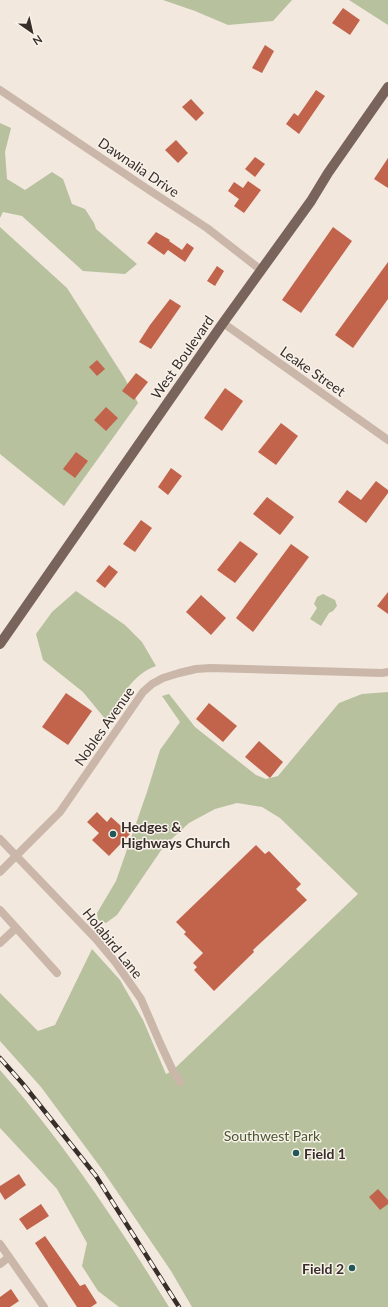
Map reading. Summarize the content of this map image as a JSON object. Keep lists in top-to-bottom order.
{
  "streets": {
    "main road": ["West Boulevard"],
    "street": [
      "Dawnalia Drive",
      "Leake Street",
      "Nobles Avenue",
      "Holabird Lane"
    ]
  },
  "crossings": [
    ["Dawnalia Drive", "West Boulevard"],
    ["West Boulevard", "Leake Street"],
    ["Nobles Avenue", "Holabird Lane"]
  ],
  "parks": ["Southwest Park"],
  "places": ["Hedges & Highways Church", "Field 1", "Field 2"],
  "north": "bottom right"
}
